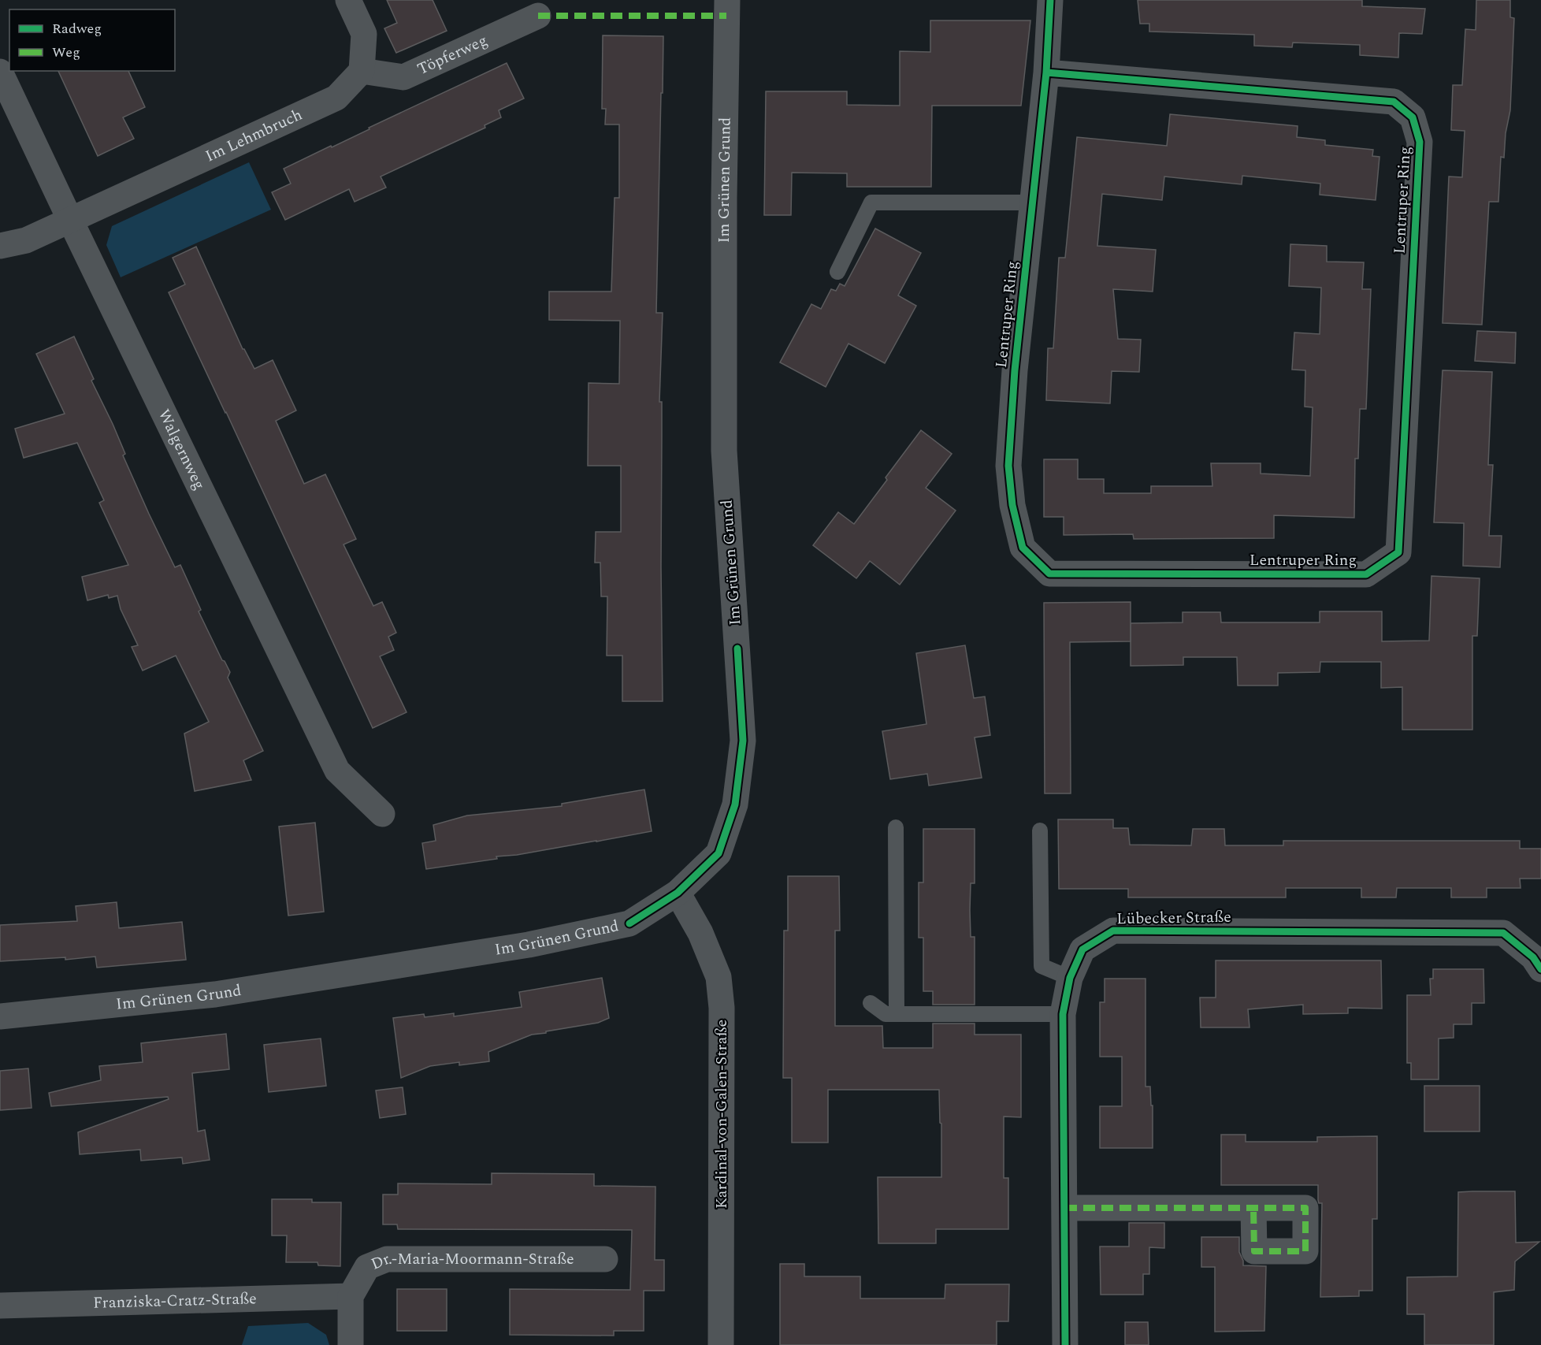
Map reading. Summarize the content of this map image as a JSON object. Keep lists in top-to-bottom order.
{
  "streets": {
    "street": [
      "Töpferweg",
      "Im Lehmbruch",
      "Im Grünen Grund",
      "Lentruper Ring",
      "Walgernweg",
      "Lübecker Straße",
      "Kardinal-von-Galen-Straße",
      "Dr.-Maria-Moormann-Straße",
      "Franziska-Cratz-Straße"
    ]
  },
  "crossings": [
    ["Töpferweg", "Im Lehmbruch"],
    ["Im Lehmbruch", "Walgernweg"],
    ["Im Grünen Grund", "Kardinal-von-Galen-Straße"],
    ["Dr.-Maria-Moormann-Straße", "Franziska-Cratz-Straße"]
  ],
  "legend": ["Radweg", "Weg"]
}
